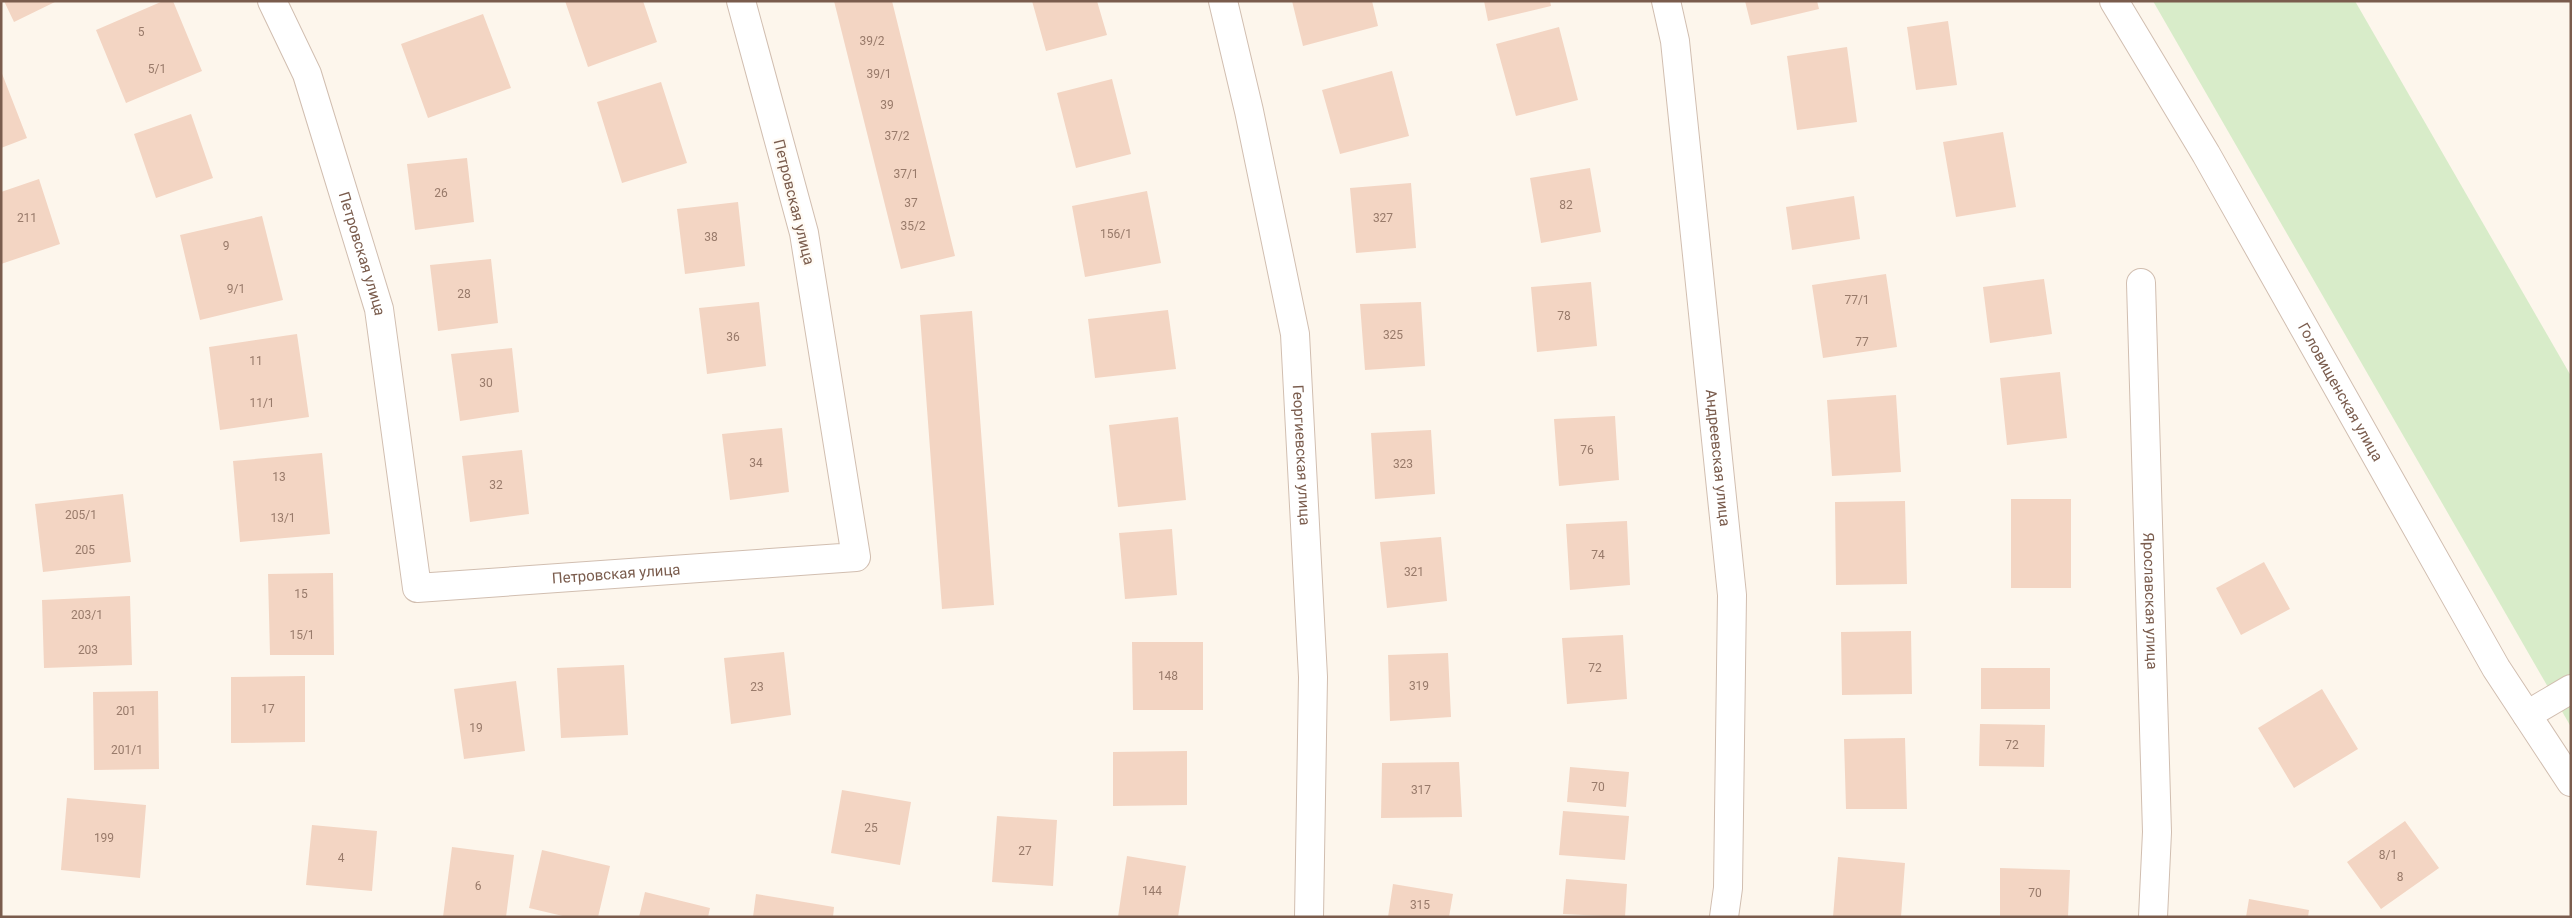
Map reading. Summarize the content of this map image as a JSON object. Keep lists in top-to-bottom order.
{
  "streets": {
    "street": [
      "Петровская улица",
      "Головищенская улица",
      "Георгиевская улица",
      "Андреевская улица",
      "Ярославская улица"
    ]
  },
  "house_numbers": [
    "5",
    "39/2",
    "5/1",
    "39/1",
    "39",
    "37/2",
    "37/1",
    "26",
    "37",
    "82",
    "211",
    "327",
    "35/2",
    "156/1",
    "38",
    "9",
    "9/1",
    "28",
    "77/1",
    "78",
    "325",
    "36",
    "77",
    "11",
    "30",
    "11/1",
    "76",
    "34",
    "323",
    "13",
    "32",
    "205/1",
    "13/1",
    "205",
    "74",
    "321",
    "15",
    "203/1",
    "15/1",
    "203",
    "72",
    "148",
    "319",
    "23",
    "17",
    "201",
    "19",
    "72",
    "201/1",
    "70",
    "317",
    "25",
    "199",
    "27",
    "8/1",
    "4",
    "8",
    "6",
    "144",
    "70",
    "315"
  ]
}
